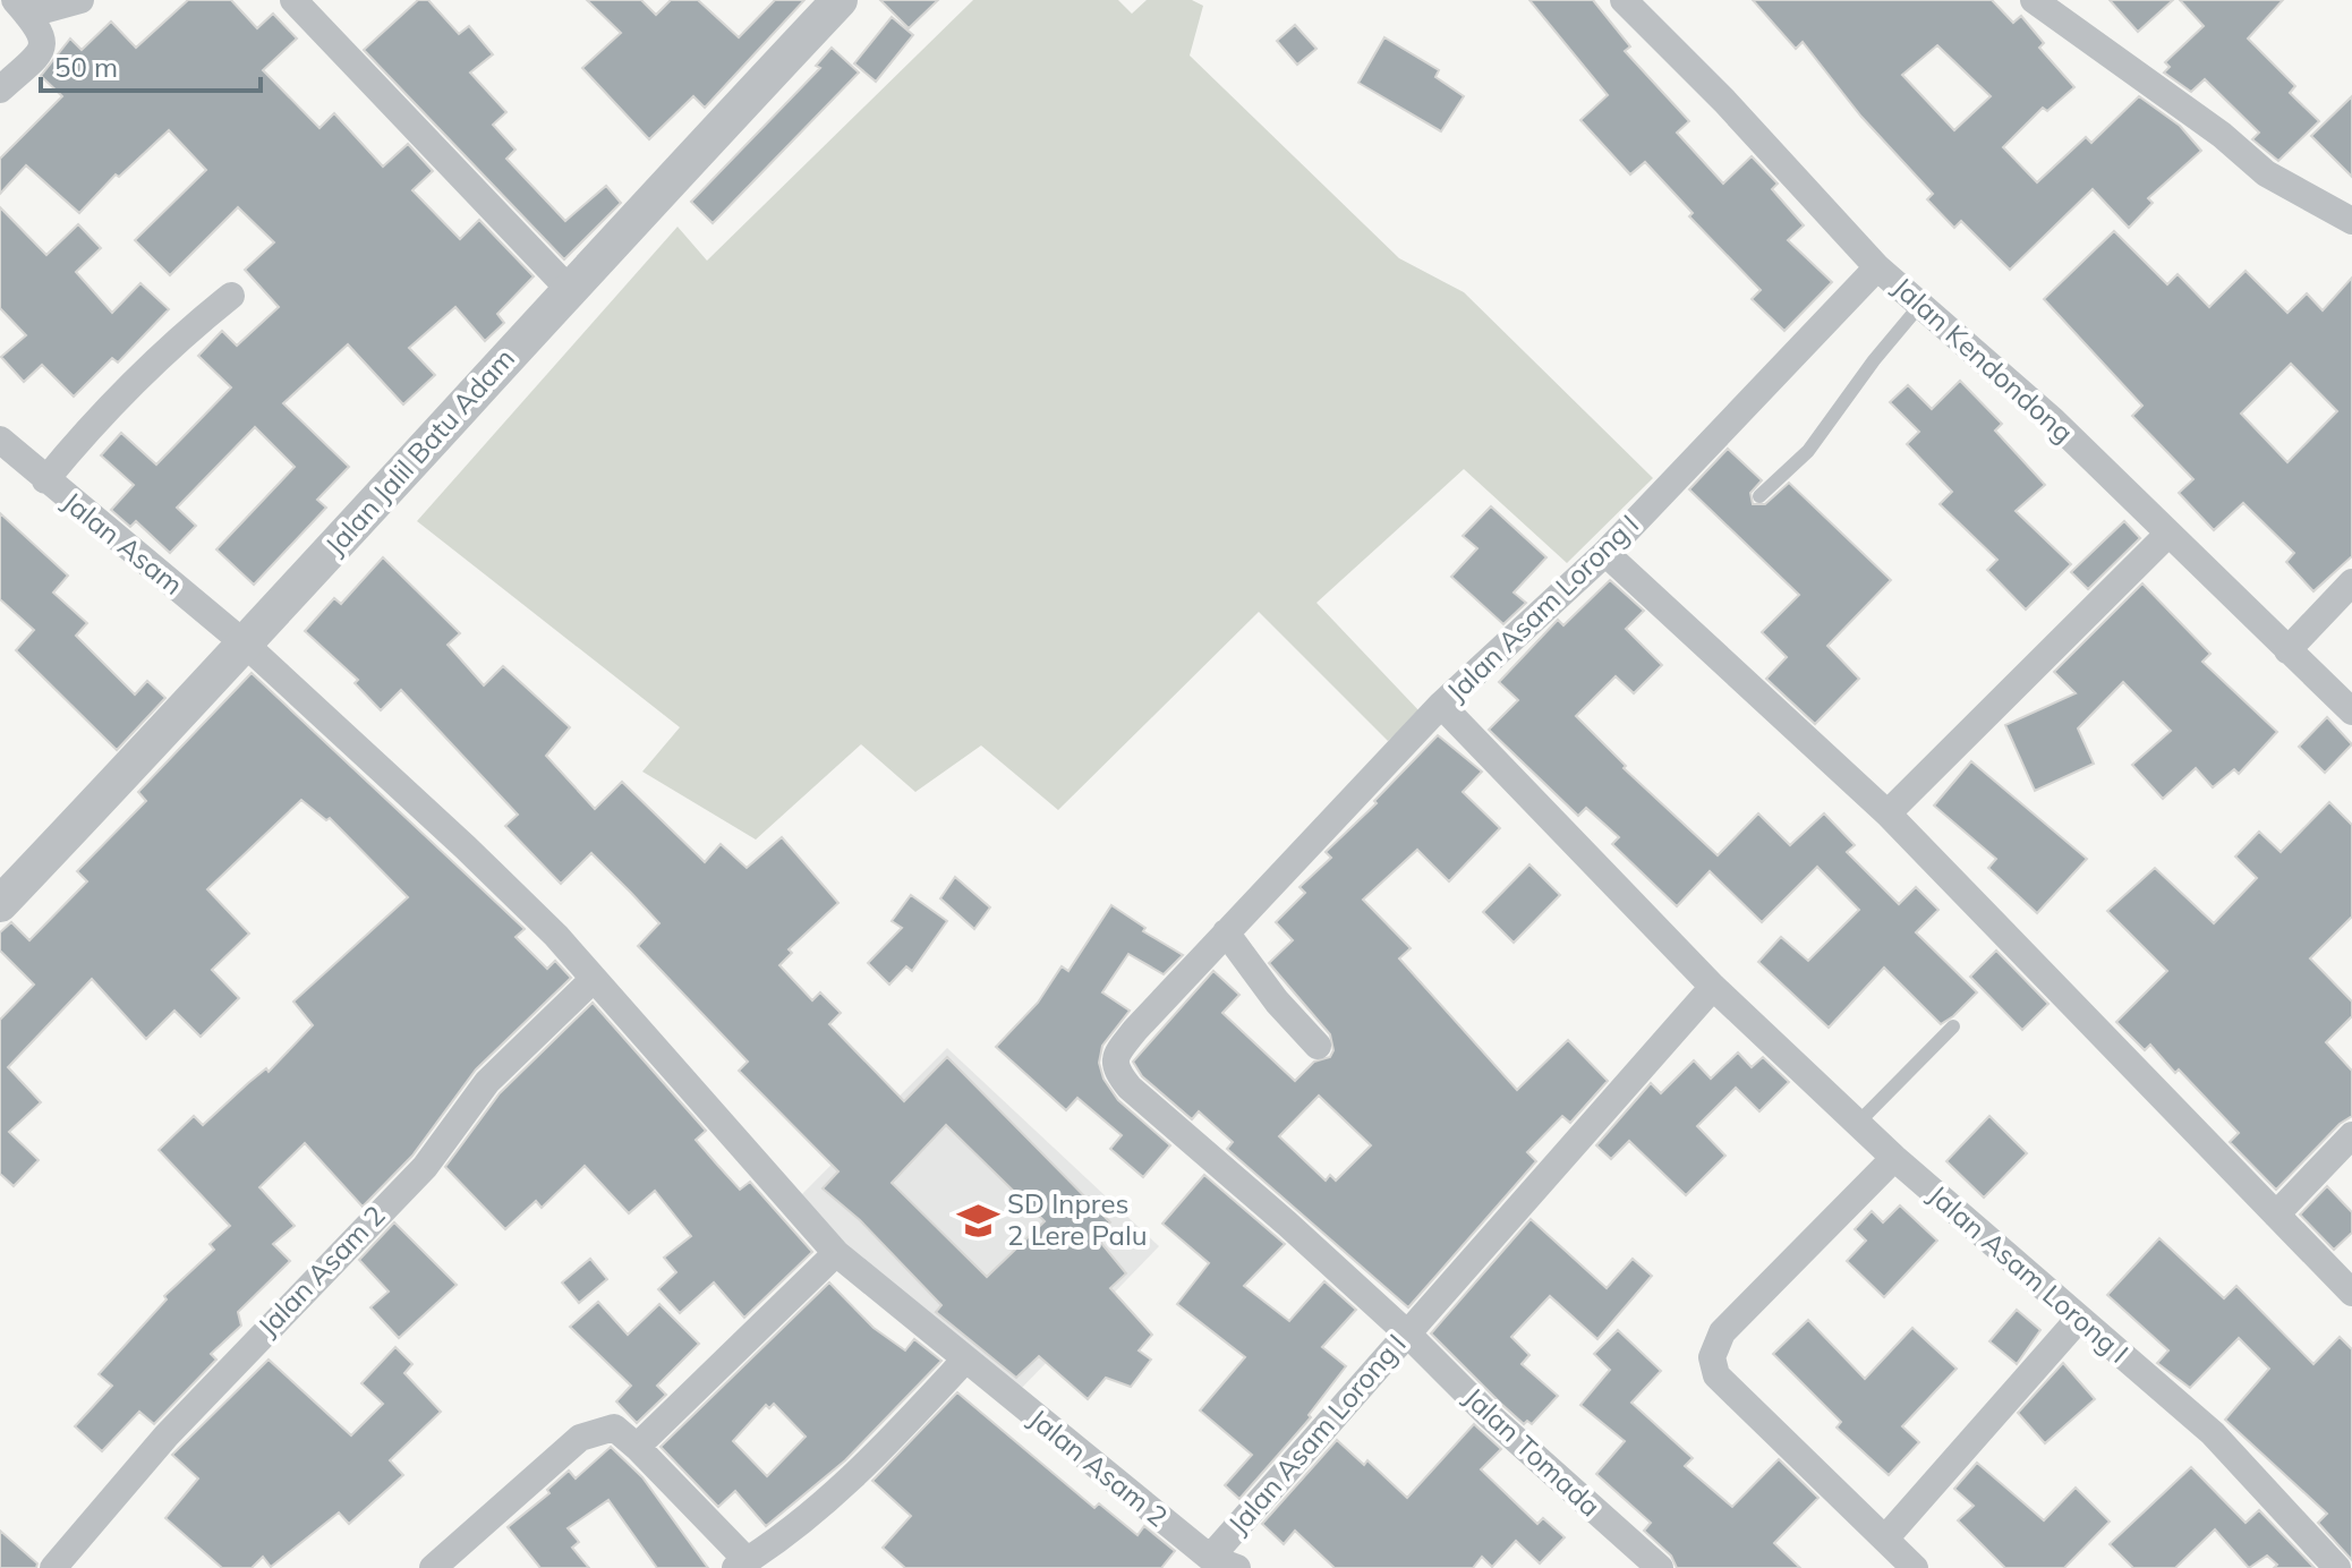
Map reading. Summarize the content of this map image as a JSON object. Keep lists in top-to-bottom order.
{
  "streets": {
    "street": [
      "Jalan Kendondong",
      "Jalan Jalil Batu Adam",
      "Jalan Asam",
      "Jalan Asam Lorong I",
      "Jalan Asam 2",
      "Jalan Tomada"
    ]
  },
  "crossings": [
    ["Jalan Kendondong", "Jalan Asam Lorong I"],
    ["Jalan Jalil Batu Adam", "Jalan Asam"],
    ["Jalan Jalil Batu Adam", "Jalan Asam 2"],
    ["Jalan Asam", "Jalan Asam 2"],
    ["Jalan Asam Lorong I", "Jalan Asam 2"],
    ["Jalan Asam Lorong I", "Jalan Tomada"]
  ],
  "places": {
    "school or university": ["SD Inpres 2 Lere Palu"]
  },
  "scale_bar": "50 m"
}
